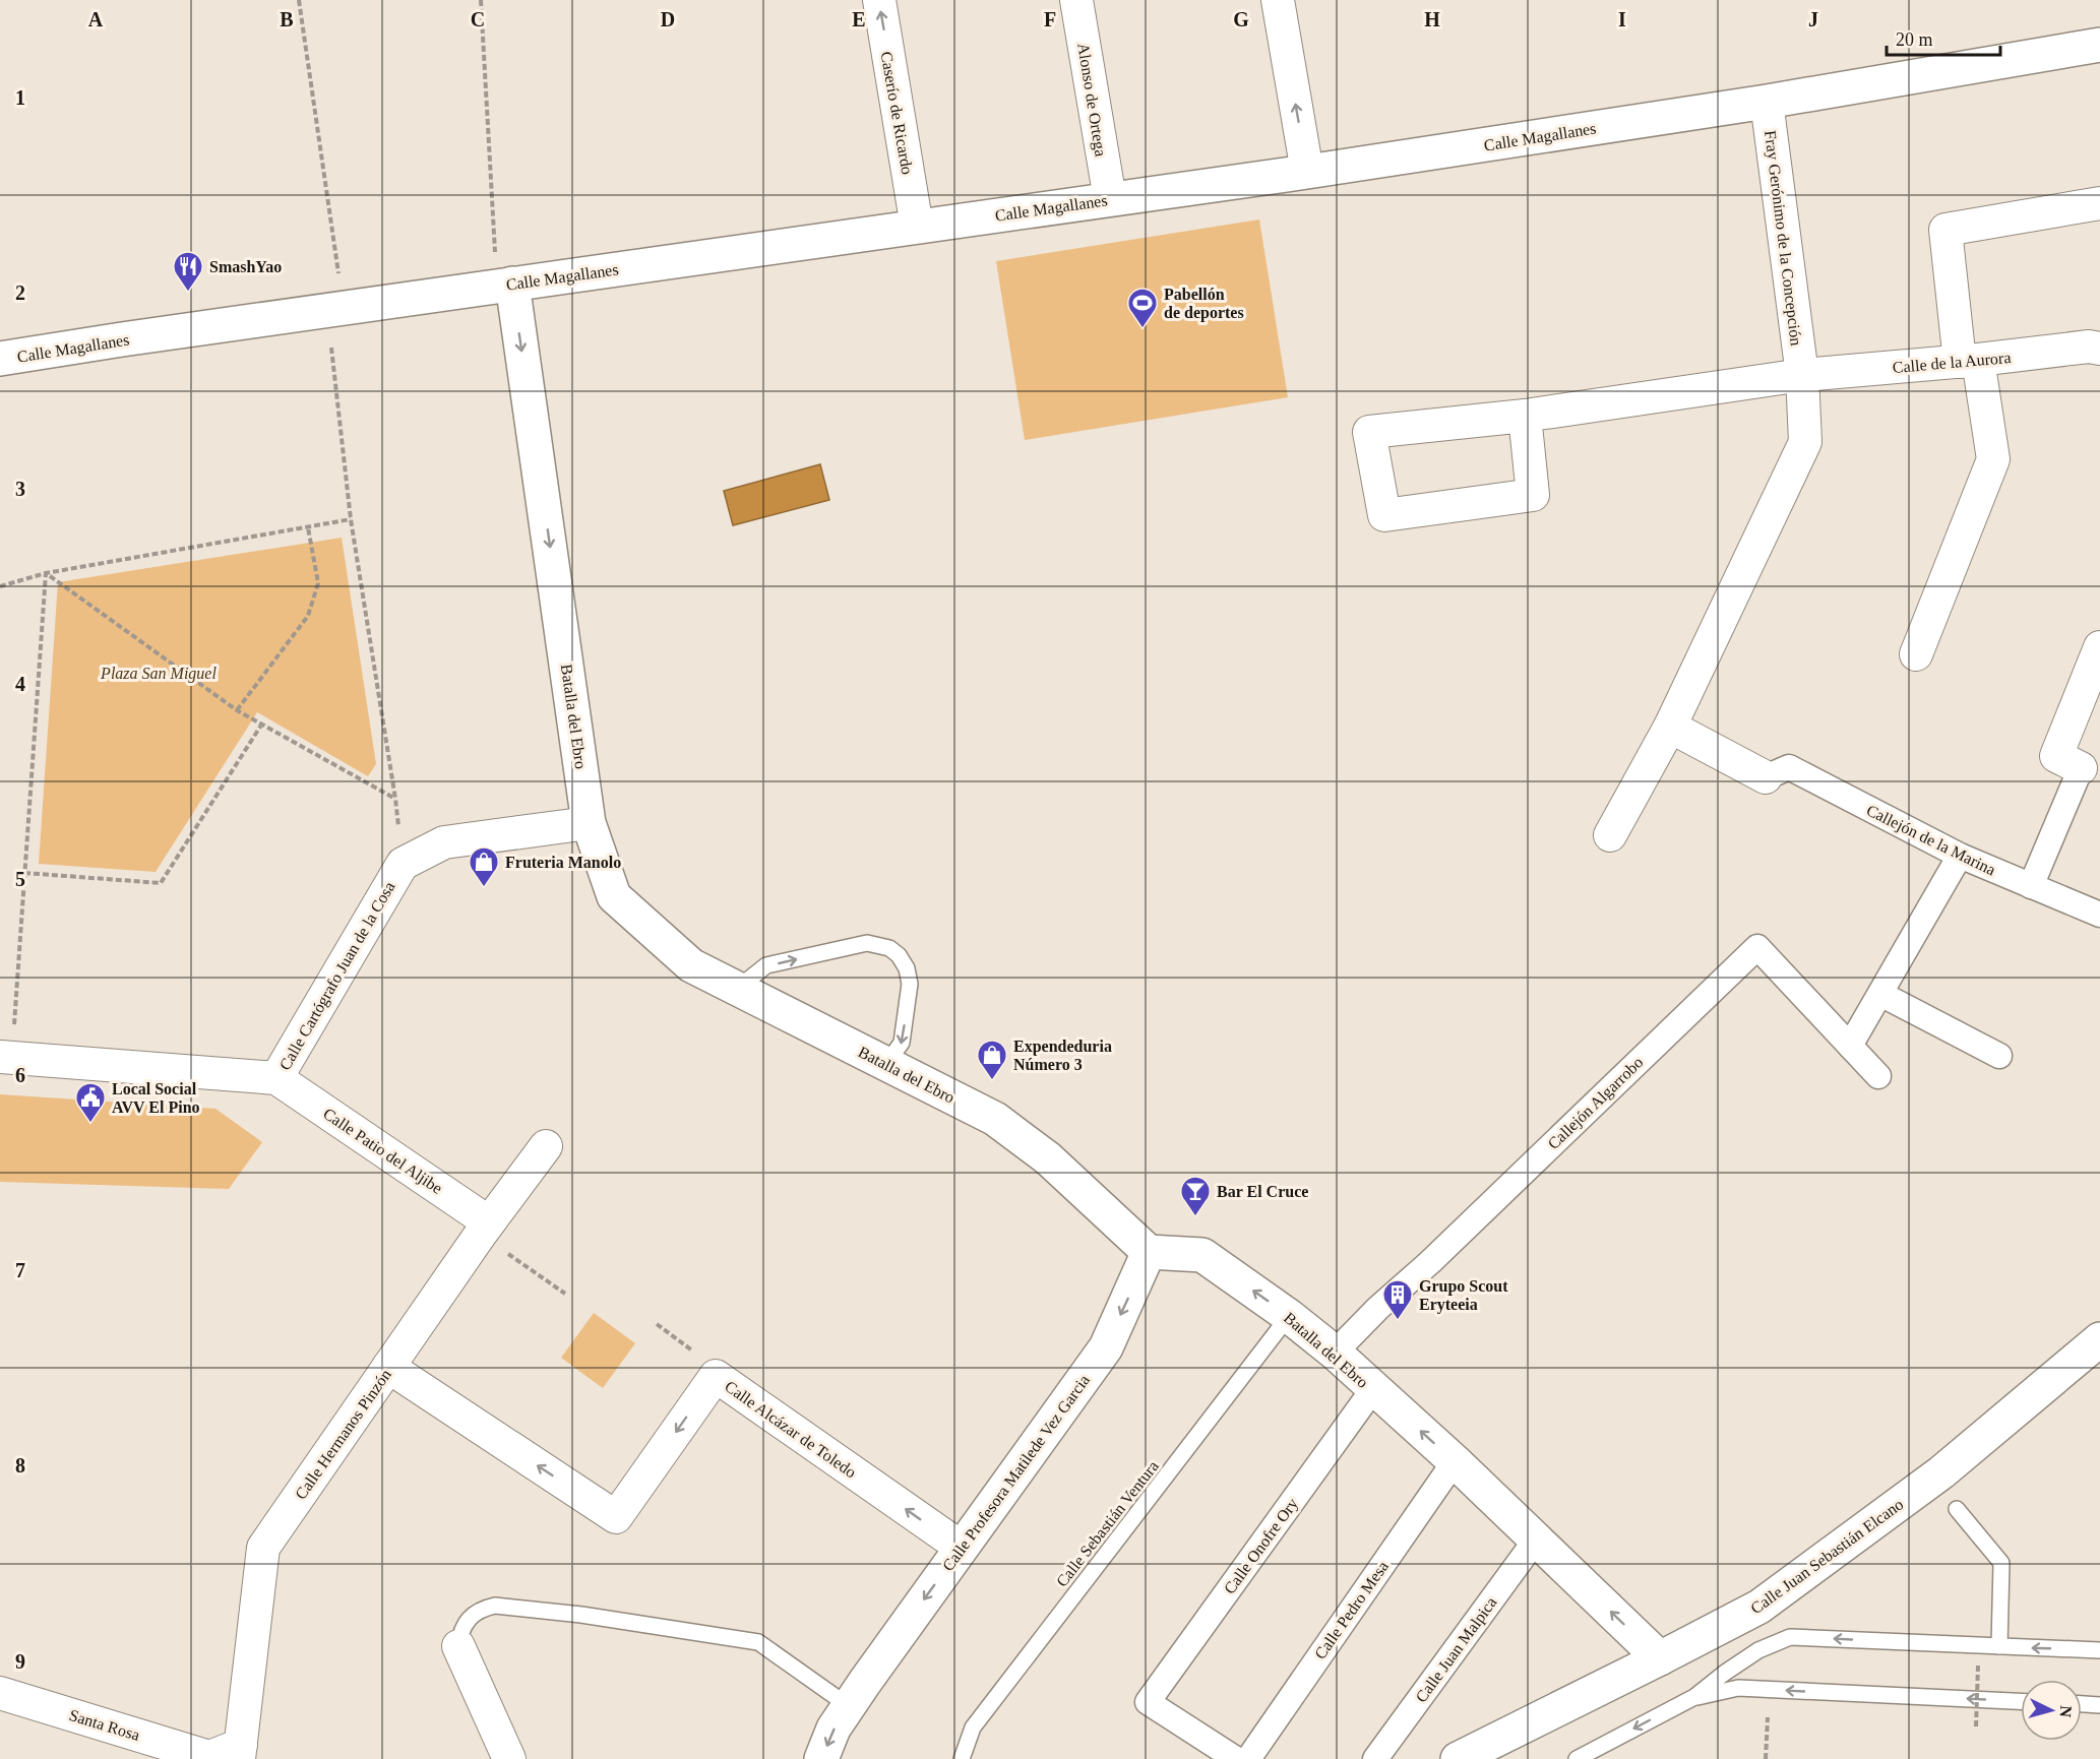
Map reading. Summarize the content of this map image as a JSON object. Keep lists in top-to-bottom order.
{
  "streets": {
    "street": [
      "Alonso de Ortega",
      "Caserío de Ricardo",
      "Calle Magallanes",
      "Fray Gerónimo de la Concepción",
      "Calle de la Aurora",
      "Batalla del Ebro",
      "Callejón de la Marina",
      "Calle Cartógrafo Juan de la Cosa",
      "Callejón Algarrobo",
      "Calle Patio del Aljibe",
      "Calle Alcázar de Toledo",
      "Calle Hermanos Pinzón",
      "Calle Profesora Matilede Vez Garcia",
      "Calle Onofre Ory",
      "Calle Juan Sebastián Elcano",
      "Calle Pedro Mesa",
      "Calle Juan Malpica",
      "Santa Rosa"
    ],
    "lane": ["Calle Sebastián Ventura"]
  },
  "crossings": [
    ["Alonso de Ortega", "Calle Magallanes"],
    ["Caserío de Ricardo", "Calle Magallanes"],
    ["Calle Magallanes", "Fray Gerónimo de la Concepción"],
    ["Calle Magallanes", "Batalla del Ebro"],
    ["Fray Gerónimo de la Concepción", "Calle de la Aurora"],
    ["Batalla del Ebro", "Calle Cartógrafo Juan de la Cosa"],
    ["Batalla del Ebro", "Callejón Algarrobo"],
    ["Batalla del Ebro", "Calle Profesora Matilede Vez Garcia"],
    ["Batalla del Ebro", "Calle Sebastián Ventura"],
    ["Batalla del Ebro", "Calle Onofre Ory"],
    ["Batalla del Ebro", "Calle Juan Sebastián Elcano"],
    ["Batalla del Ebro", "Calle Pedro Mesa"],
    ["Batalla del Ebro", "Calle Juan Malpica"],
    ["Calle Cartógrafo Juan de la Cosa", "Calle Patio del Aljibe"],
    ["Calle Patio del Aljibe", "Calle Hermanos Pinzón"],
    ["Calle Alcázar de Toledo", "Calle Hermanos Pinzón"],
    ["Calle Alcázar de Toledo", "Calle Profesora Matilede Vez Garcia"],
    ["Calle Hermanos Pinzón", "Santa Rosa"]
  ],
  "one_way": ["Caserío de Ricardo", "Calle Alcázar de Toledo", "Calle Profesora Matilede Vez Garcia"],
  "parks": ["Plaza San Miguel"],
  "places": {
    "restaurant": ["SmashYao"],
    "sports": ["Pabellón de deportes"],
    "shop": ["Fruteria Manolo", "Expendeduria Número 3"],
    "public building": ["Local Social AVV El Pino"],
    "bar": ["Bar El Cruce"],
    "building": ["Grupo Scout Eryteeia"]
  },
  "scale_bar": "20 m",
  "north": "right",
  "grid": {
    "columns": [
      "A",
      "B",
      "C",
      "D",
      "E",
      "F",
      "G",
      "H",
      "I",
      "J"
    ],
    "rows": [
      "1",
      "2",
      "3",
      "4",
      "5",
      "6",
      "7",
      "8",
      "9"
    ]
  }
}
